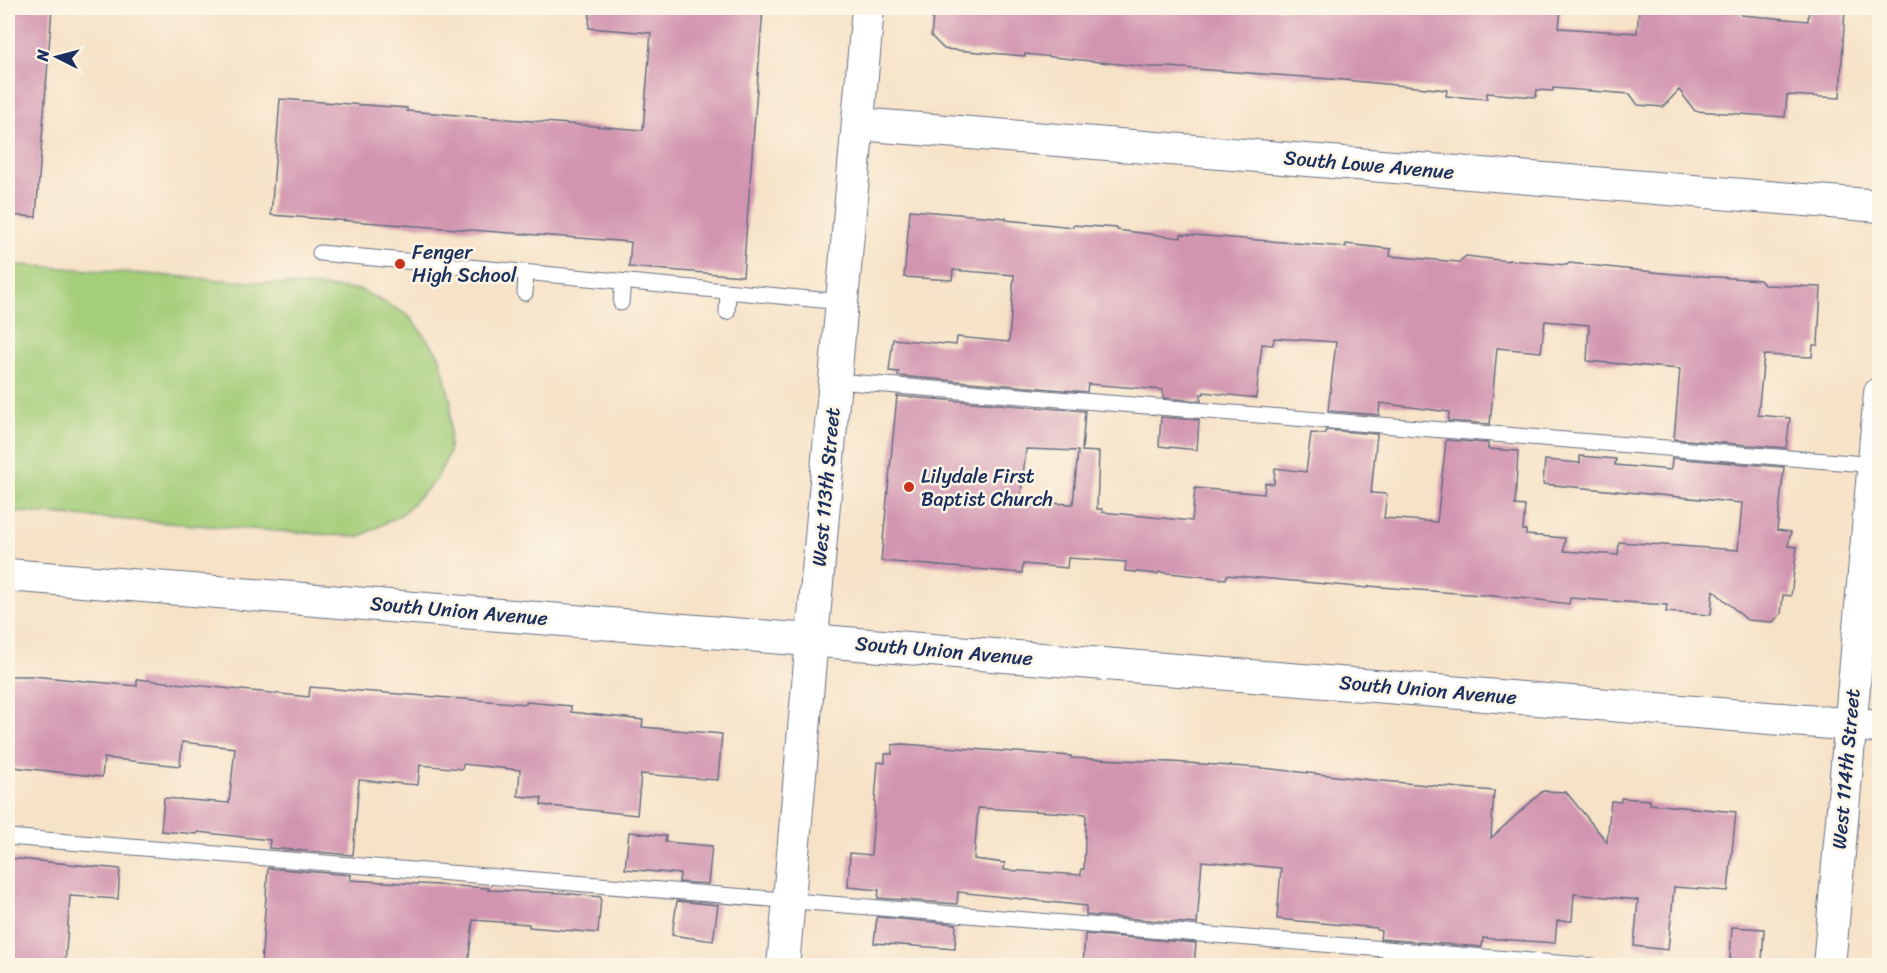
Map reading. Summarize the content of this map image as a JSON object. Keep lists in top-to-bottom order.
{
  "streets": {
    "street": [
      "South Lowe Avenue",
      "West 113th Street",
      "South Union Avenue",
      "West 114th Street"
    ]
  },
  "crossings": [
    ["South Lowe Avenue", "West 113th Street"],
    ["West 113th Street", "South Union Avenue"],
    ["South Union Avenue", "West 114th Street"]
  ],
  "places": ["Fenger High School", "Lilydale First Baptist Church"],
  "north": "left"
}
